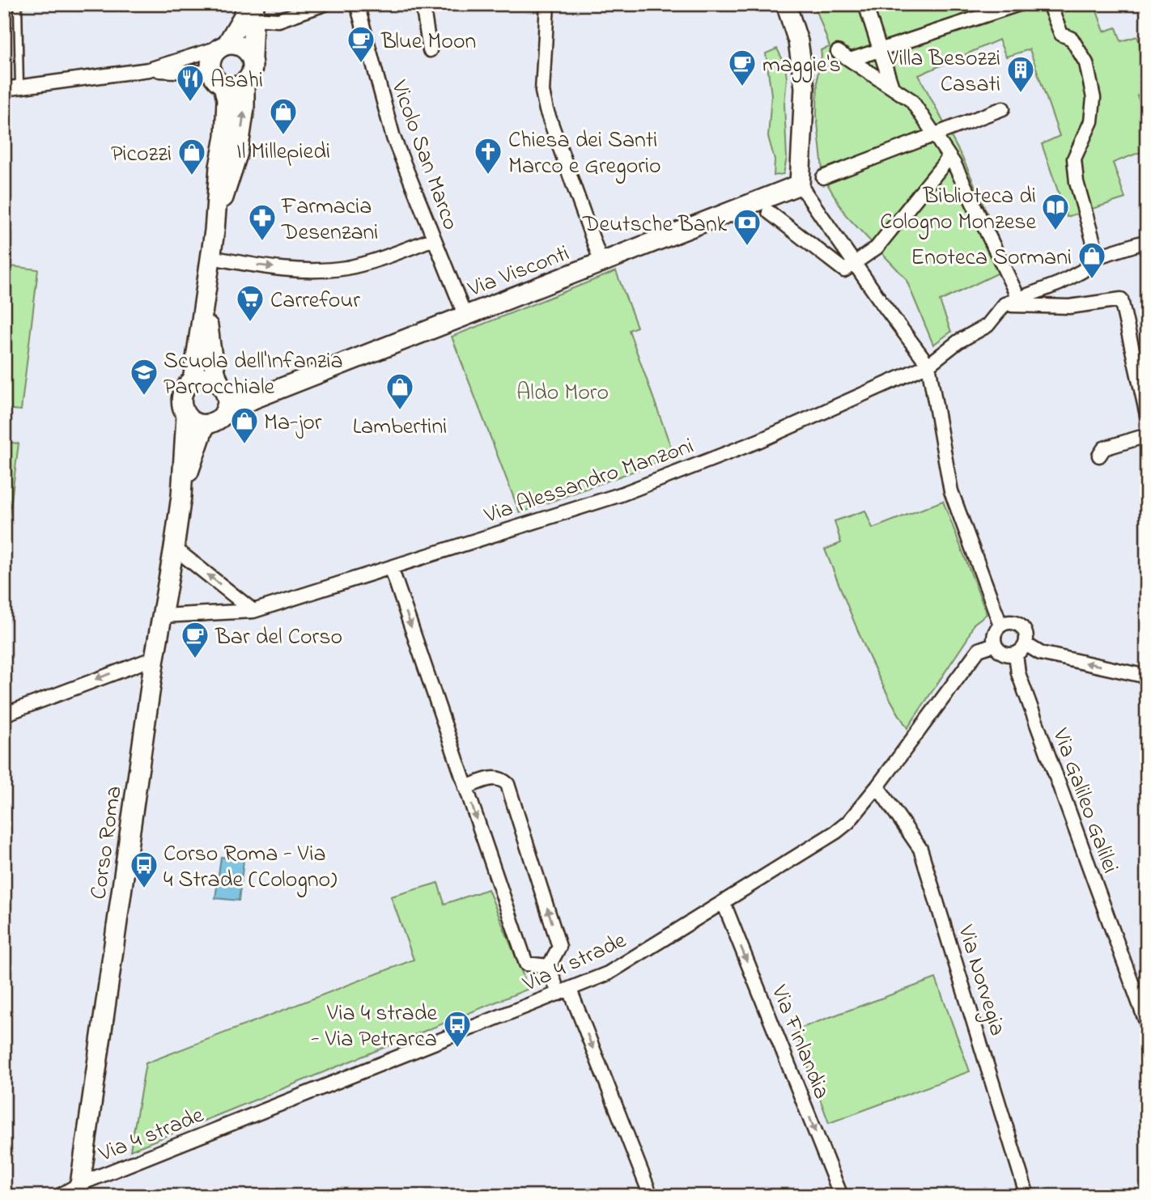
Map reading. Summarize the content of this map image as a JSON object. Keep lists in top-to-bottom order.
{
  "streets": {
    "main road": ["Via Visconti", "Corso Roma"],
    "street": [
      "Vicolo San Marco",
      "Via Alessandro Manzoni",
      "Via Galileo Galilei",
      "Via 4 strade",
      "Via Norvegia",
      "Via Finlandia"
    ]
  },
  "crossings": [
    ["Vicolo San Marco", "Via Visconti"],
    ["Via Visconti", "Corso Roma"],
    ["Via Alessandro Manzoni", "Corso Roma"],
    ["Via Galileo Galilei", "Via 4 strade"],
    ["Corso Roma", "Via 4 strade"],
    ["Via 4 strade", "Via Norvegia"],
    ["Via 4 strade", "Via Finlandia"]
  ],
  "one_way": ["Via Finlandia"],
  "parks": ["Aldo Moro"],
  "places": {
    "cafe": ["Blue Moon", "maggie's", "Bar del Corso"],
    "building": ["Villa Besozzi Casati"],
    "restaurant": ["Asahi"],
    "shop": [
      "Il Millepiedi",
      "Picozzi",
      "Enoteca Sormani",
      "Lambertini",
      "Ma-jor"
    ],
    "church": ["Chiesa dei Santi Marco e Gregorio"],
    "library": ["Biblioteca di Cologno Monzese"],
    "pharmacy": ["Farmacia Desenzani"],
    "bank": ["Deutsche Bank"],
    "supermarket": ["Carrefour"],
    "school or university": ["Scuola dell'Infanzia Parrocchiale"],
    "bus stop": ["Corso Roma - Via 4 Strade (Cologno)", "Via 4 strade - Via Petrarca"]
  }
}
